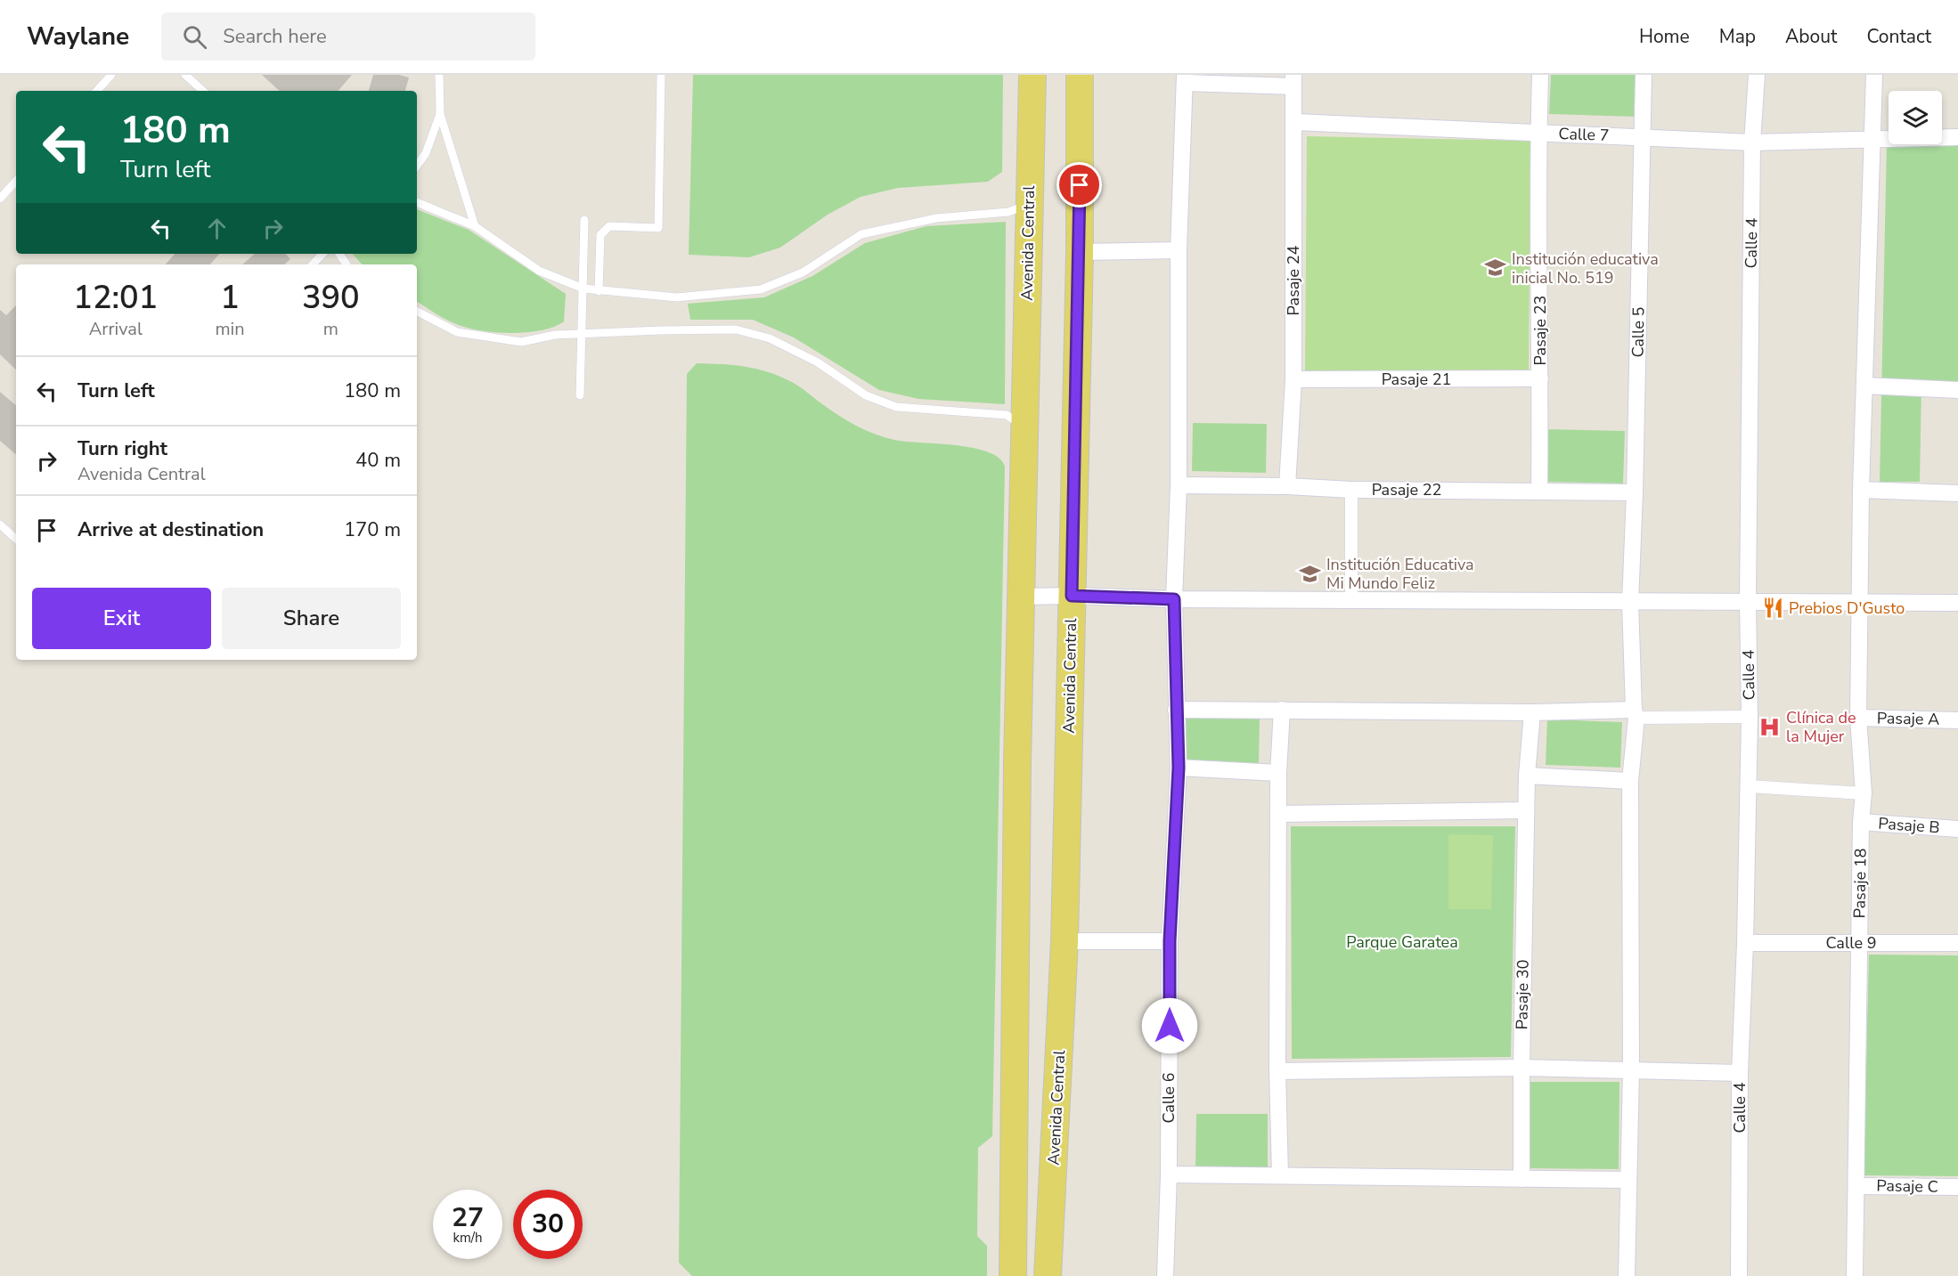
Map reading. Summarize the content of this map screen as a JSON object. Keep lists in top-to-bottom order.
{
  "streets": {
    "main road": ["Avenida Central"],
    "street": [
      "Calle 7",
      "Calle 4",
      "Pasaje 24",
      "Pasaje 23",
      "Calle 5",
      "Pasaje 21",
      "Pasaje 22",
      "Pasaje A",
      "Pasaje B",
      "Pasaje 18",
      "Calle 9",
      "Pasaje 30",
      "Calle 6",
      "Pasaje C"
    ]
  },
  "crossings": [
    ["Calle 7", "Calle 4"],
    ["Calle 7", "Pasaje 24"],
    ["Calle 7", "Pasaje 23"],
    ["Calle 7", "Calle 5"],
    ["Calle 7", "Pasaje 18"],
    ["Calle 4", "Calle 9"],
    ["Pasaje 24", "Pasaje 21"],
    ["Pasaje 24", "Pasaje 22"],
    ["Pasaje 23", "Pasaje 21"],
    ["Pasaje 23", "Pasaje 22"],
    ["Calle 5", "Pasaje 22"],
    ["Pasaje 22", "Calle 6"],
    ["Pasaje A", "Pasaje 18"],
    ["Pasaje B", "Pasaje 18"],
    ["Pasaje 18", "Calle 9"],
    ["Pasaje 18", "Pasaje C"]
  ],
  "parks": ["Parque Garatea"],
  "places": {
    "school or university": ["Institución educativa inicial No. 519", "Institución Educativa Mi Mundo Feliz"],
    "restaurant": ["Prebios D'Gusto"],
    "hospital": ["Clínica de la Mujer"]
  },
  "page": {
    "header": "Waylane",
    "search": "Search here",
    "nav": [
      "Home",
      "Map",
      "About",
      "Contact"
    ],
    "turn": ["180 m", "Turn left"],
    "eta": [
      "12:01",
      "Arrival",
      "1",
      "min",
      "390",
      "m"
    ],
    "list": [
      {
        "name": "Turn left",
        "value": "180 m"
      },
      {
        "name": "Turn right",
        "note": "Avenida Central",
        "value": "40 m"
      },
      {
        "name": "Arrive at destination",
        "value": "170 m"
      }
    ],
    "buttons": ["Exit", "Share"],
    "speed": "27 km/h",
    "limit": "30"
  }
}
